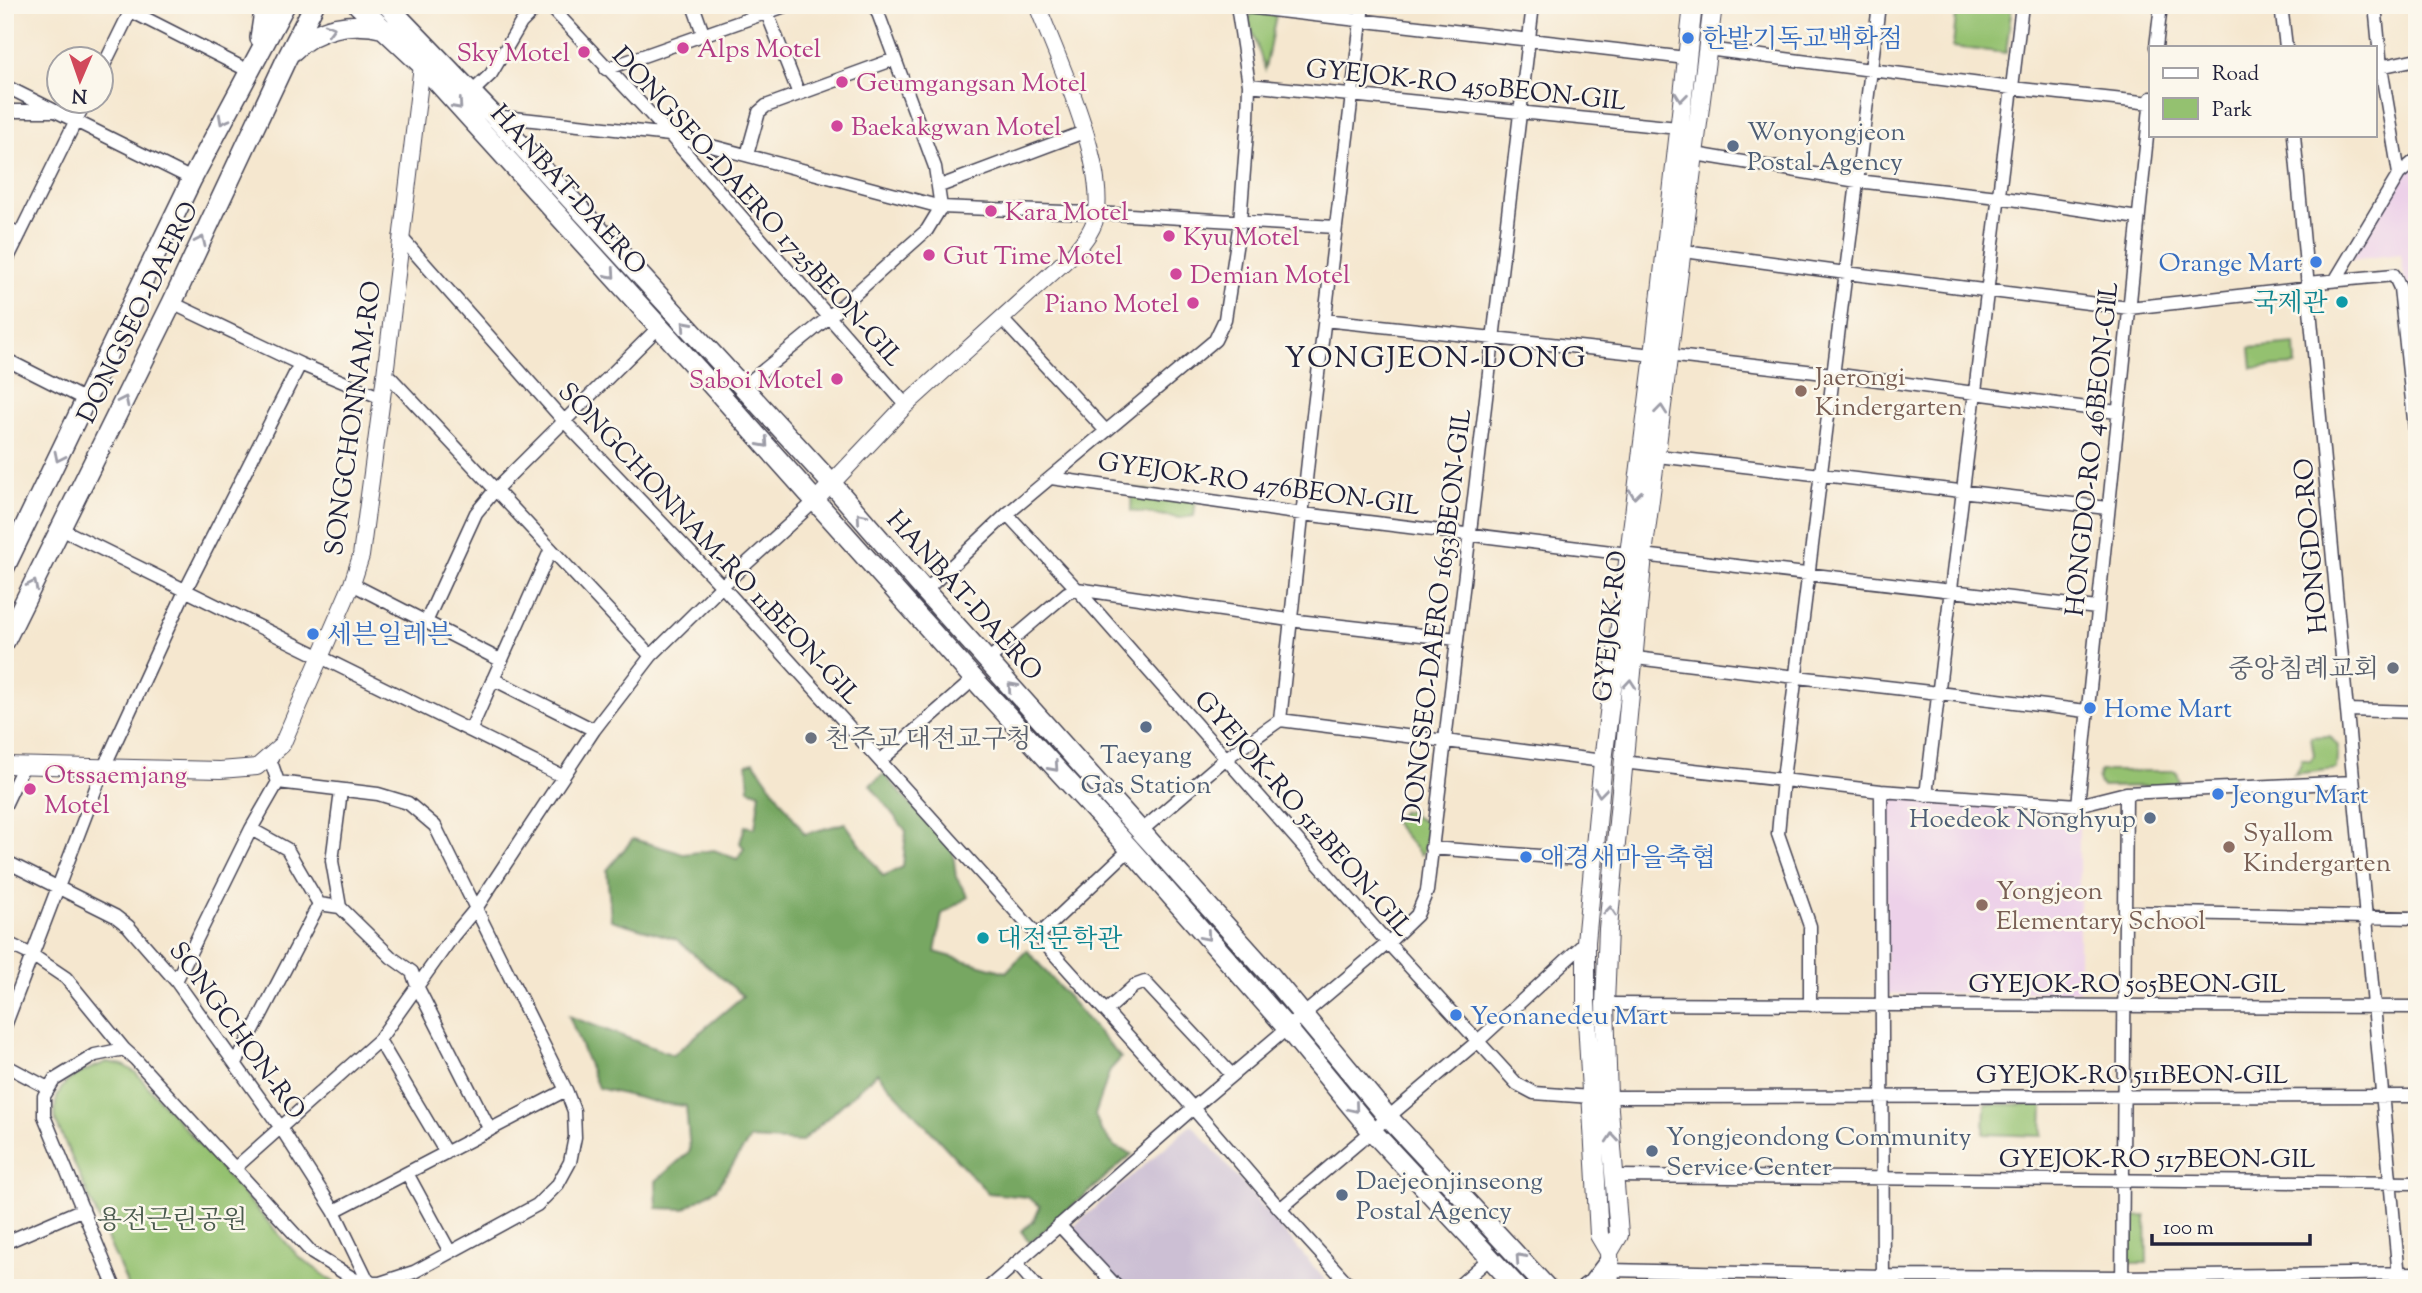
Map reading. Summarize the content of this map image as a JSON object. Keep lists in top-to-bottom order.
{
  "streets": {
    "main road": ["HANBAT-DAERO", "DONGSEO-DAERO", "GYEJOK-RO"],
    "street": [
      "GYEJOK-RO 450BEON-GIL",
      "DONGSEO-DAERO 1725BEON-GIL",
      "SONGCHONNAM-RO",
      "HONGDO-RO 46BEON-GIL",
      "GYEJOK-RO 476BEON-GIL",
      "SONGCHONNAM-RO 11BEON-GIL",
      "HONGDO-RO",
      "DONGSEO-DAERO 1653BEON-GIL",
      "GYEJOK-RO 512BEON-GIL",
      "GYEJOK-RO 505BEON-GIL",
      "SONGCHON-RO",
      "GYEJOK-RO 511BEON-GIL",
      "GYEJOK-RO 517BEON-GIL"
    ]
  },
  "crossings": [
    ["GYEJOK-RO 450BEON-GIL", "DONGSEO-DAERO 1653BEON-GIL"],
    ["GYEJOK-RO 450BEON-GIL", "GYEJOK-RO"],
    ["HANBAT-DAERO", "DONGSEO-DAERO 1725BEON-GIL"],
    ["HANBAT-DAERO", "SONGCHONNAM-RO"],
    ["HANBAT-DAERO", "DONGSEO-DAERO 1653BEON-GIL"],
    ["SONGCHONNAM-RO", "SONGCHONNAM-RO 11BEON-GIL"],
    ["HONGDO-RO 46BEON-GIL", "GYEJOK-RO 476BEON-GIL"],
    ["GYEJOK-RO 476BEON-GIL", "DONGSEO-DAERO 1653BEON-GIL"],
    ["GYEJOK-RO 476BEON-GIL", "GYEJOK-RO"],
    ["SONGCHONNAM-RO 11BEON-GIL", "DONGSEO-DAERO 1653BEON-GIL"],
    ["HONGDO-RO", "GYEJOK-RO 505BEON-GIL"],
    ["HONGDO-RO", "GYEJOK-RO 511BEON-GIL"],
    ["HONGDO-RO", "GYEJOK-RO 517BEON-GIL"],
    ["DONGSEO-DAERO 1653BEON-GIL", "GYEJOK-RO 512BEON-GIL"],
    ["GYEJOK-RO", "GYEJOK-RO 512BEON-GIL"],
    ["GYEJOK-RO", "GYEJOK-RO 505BEON-GIL"],
    ["GYEJOK-RO", "GYEJOK-RO 511BEON-GIL"],
    ["GYEJOK-RO", "GYEJOK-RO 517BEON-GIL"],
    ["GYEJOK-RO 512BEON-GIL", "GYEJOK-RO 511BEON-GIL"]
  ],
  "districts": ["YONGJEON-DONG"],
  "parks": ["용전근린공원"],
  "places": [
    "한밭기독교백화점",
    "Alps Motel",
    "Sky Motel",
    "Geumgangsan Motel",
    "Baekakgwan Motel",
    "Wonyongjeon Postal Agency",
    "Kara Motel",
    "Kyu Motel",
    "Gut Time Motel",
    "Orange Mart",
    "Demian Motel",
    "국제관",
    "Piano Motel",
    "Saboi Motel",
    "Jaerongi Kindergarten",
    "세븐일레븐",
    "중앙침례교회",
    "Home Mart",
    "Taeyang Gas Station",
    "천주교 대전교구청",
    "Otssaemjang Motel",
    "Jeongu Mart",
    "Hoedeok Nonghyup",
    "Syallom Kindergarten",
    "애경새마을축협",
    "Yongjeon Elementary School",
    "대전문학관",
    "Yeonanedeu Mart",
    "Yongjeondong Community Service Center",
    "Daejeonjinseong Postal Agency"
  ],
  "legend": ["Road", "Park"],
  "scale_bar": "100 m",
  "north": "bottom"
}
